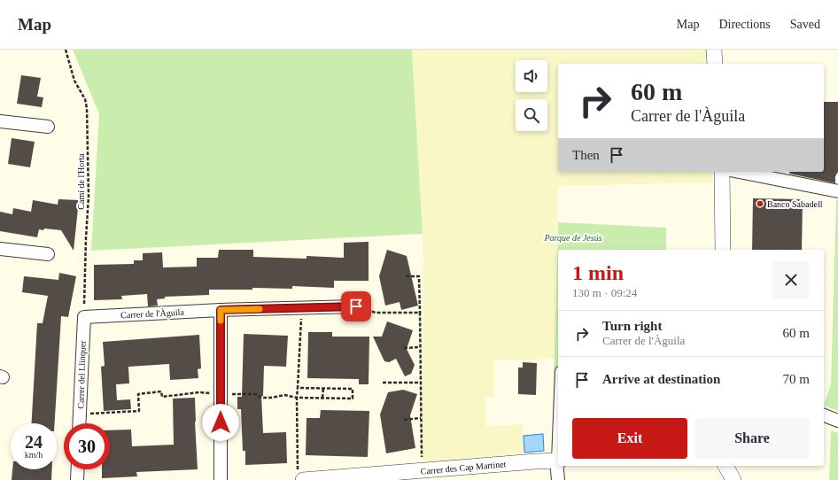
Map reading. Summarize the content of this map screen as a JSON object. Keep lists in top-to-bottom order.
{
  "streets": {
    "street": ["Carrer de l'Àguila", "Carrer del Llinquer", "Carrer des Cap Martinet"],
    "path": ["Camí de l'Horta"]
  },
  "crossings": [
    ["Camí de l'Horta", "Carrer de l'Àguila"],
    ["Camí de l'Horta", "Carrer del Llinquer"],
    ["Carrer de l'Àguila", "Carrer del Llinquer"]
  ],
  "parks": ["Parque de Jesús"],
  "places": ["Banco Sabadell"],
  "page": {
    "header": "Map",
    "nav": ["Map", "Directions", "Saved"],
    "turn": ["60 m", "Carrer de l'Àguila"],
    "then": "Then",
    "heading": ["1 min", "130 m · 09:24"],
    "list": [
      {
        "name": "Turn right",
        "note": "Carrer de l'Àguila",
        "value": "60 m"
      },
      {
        "name": "Arrive at destination",
        "value": "70 m"
      }
    ],
    "buttons": ["Exit", "Share"],
    "speed": "24 km/h",
    "limit": "30"
  }
}
